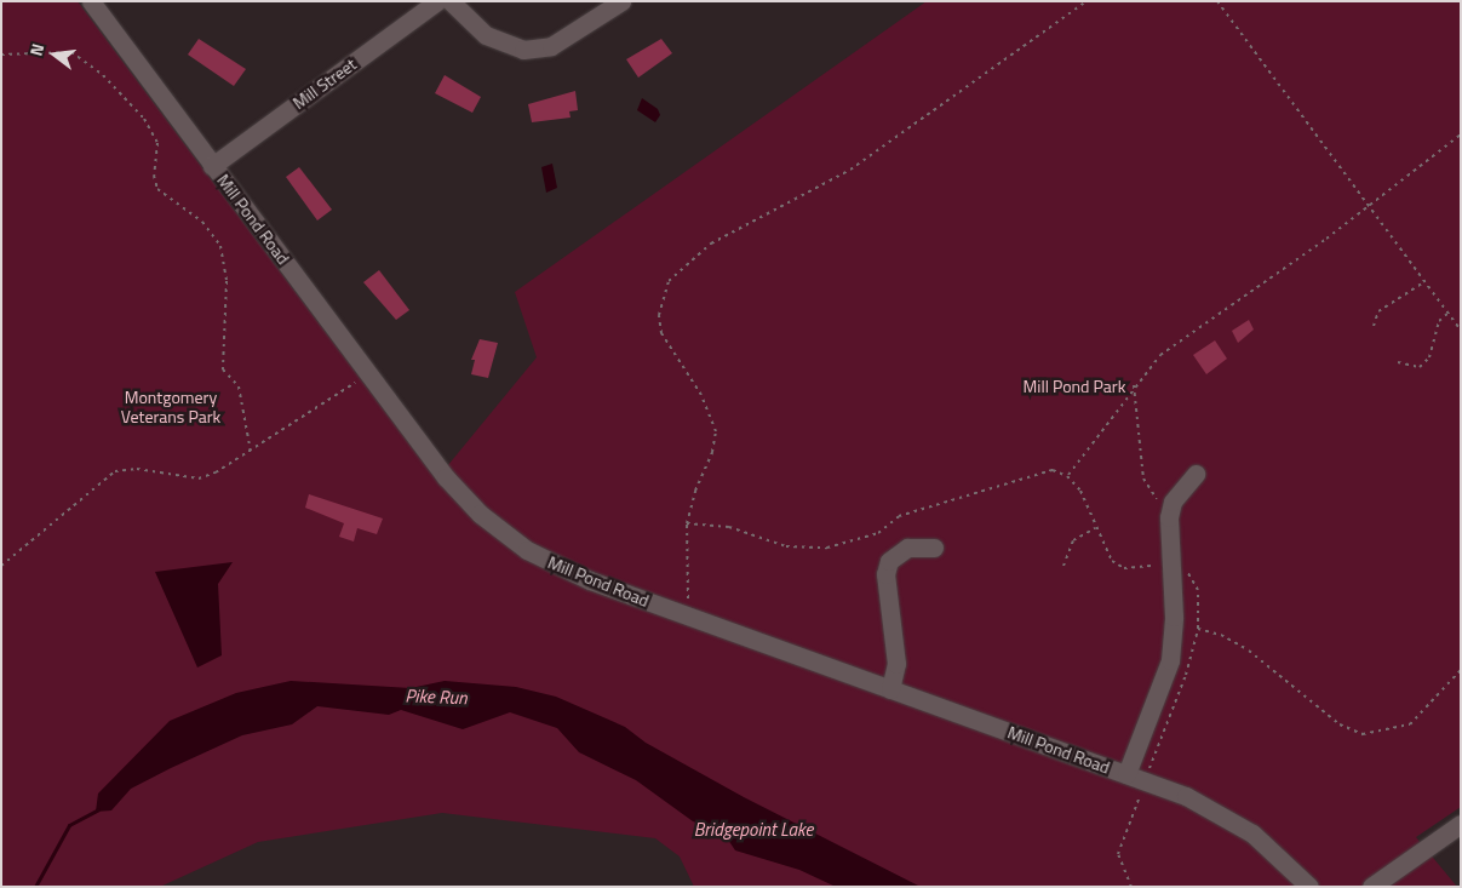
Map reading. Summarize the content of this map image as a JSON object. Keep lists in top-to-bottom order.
{
  "streets": {
    "street": ["Mill Street", "Mill Pond Road"]
  },
  "crossings": [
    ["Mill Street", "Mill Pond Road"]
  ],
  "water": ["Pike Run", "Bridgepoint Lake"],
  "parks": ["Mill Pond Park", "Montgomery Veterans Park"],
  "north": "left"
}
